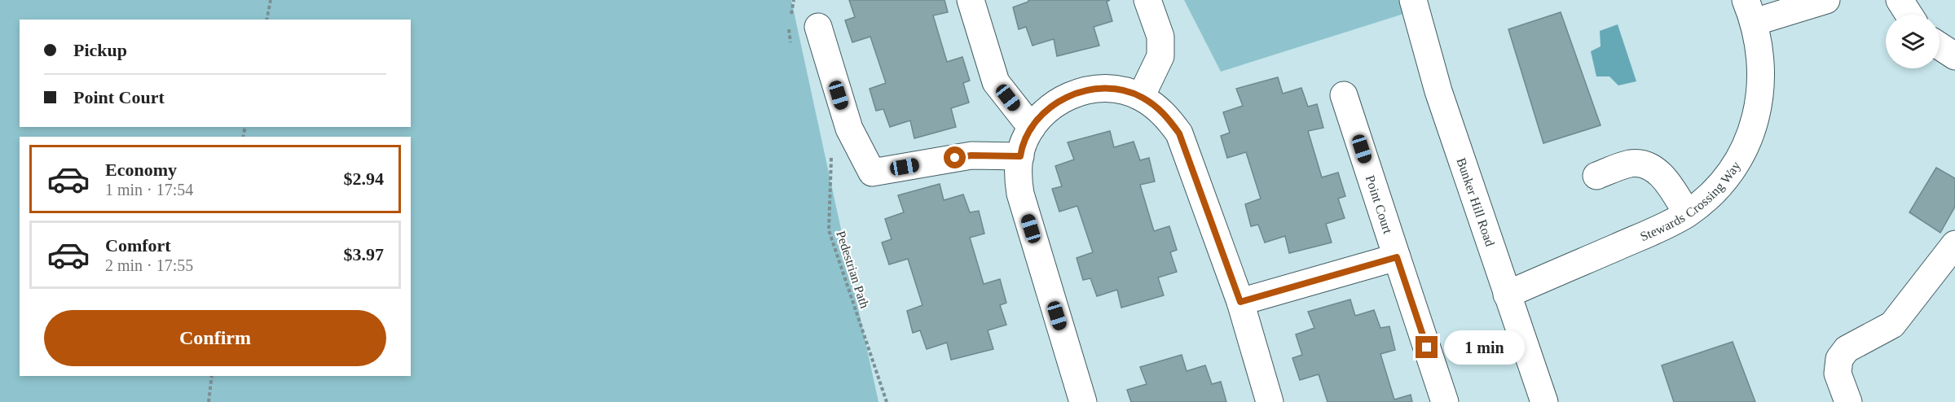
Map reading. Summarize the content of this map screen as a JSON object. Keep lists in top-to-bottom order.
{
  "streets": {
    "street": ["Stewards Crossing Way", "Bunker Hill Road", "Point Court"],
    "path": ["Pedestrian Path"]
  },
  "crossings": [
    ["Stewards Crossing Way", "Bunker Hill Road"]
  ],
  "page": {
    "banner": ["Pickup", "Point Court"],
    "list": [
      {
        "name": "Economy",
        "note": "1 min · 17:54",
        "value": "$2.94"
      },
      {
        "name": "Comfort",
        "note": "2 min · 17:55",
        "value": "$3.97"
      }
    ],
    "buttons": "Confirm",
    "bubble": "1 min"
  }
}
